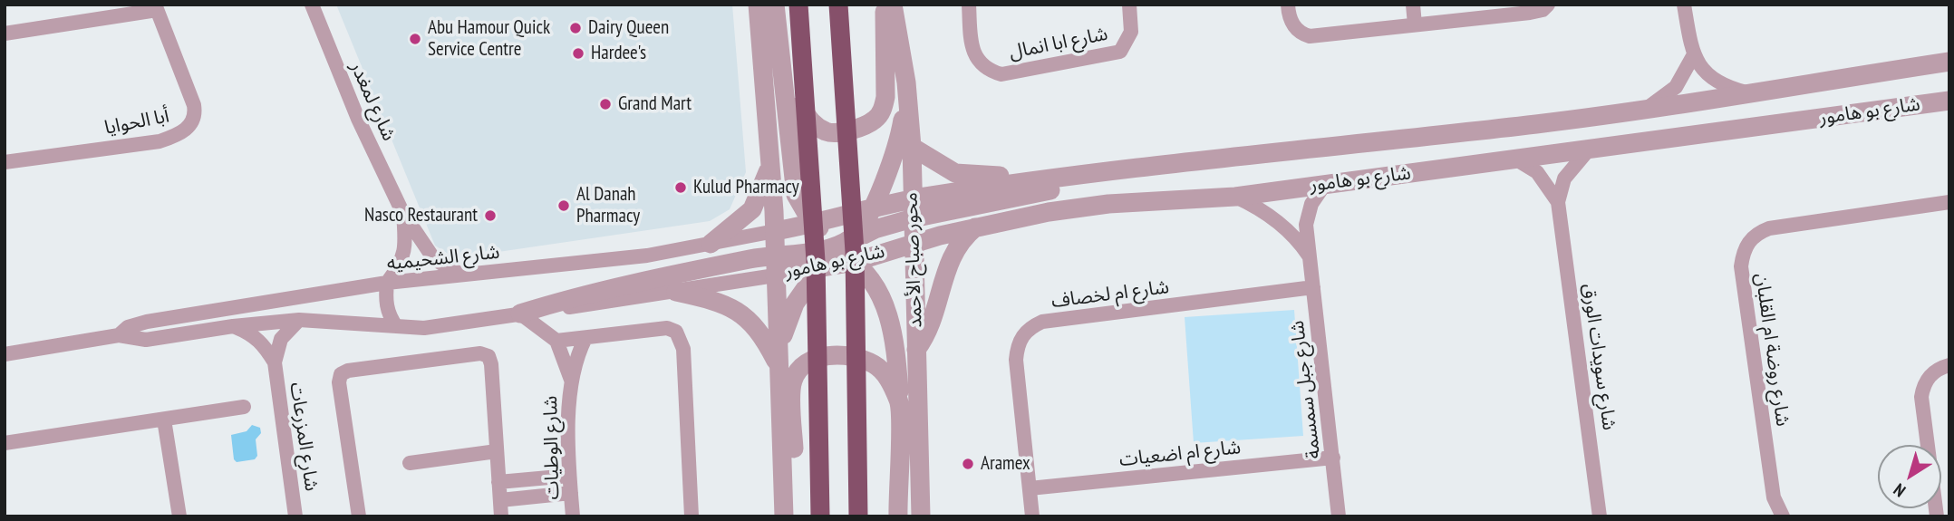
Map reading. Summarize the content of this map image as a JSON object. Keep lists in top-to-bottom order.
{
  "streets": {
    "street": [
      "شارع ابا انمال",
      "شارع لمغدر",
      "شارع بو هامور",
      "أبا الحوايا",
      "شارع الشحيميه",
      "محور صباح الأحمد",
      "شارع ام لخصاف",
      "شارع روضة ام القلبان",
      "شارع سويدات الورق",
      "شارع جبل سمسمة",
      "شارع المزرعات",
      "شارع الوطيات",
      "شارع ام اضعيات"
    ]
  },
  "crossings": [
    ["شارع لمغدر", "شارع الشحيميه"],
    ["شارع بو هامور", "شارع الشحيميه"],
    ["شارع بو هامور", "محور صباح الأحمد"],
    ["شارع بو هامور", "شارع سويدات الورق"],
    ["شارع بو هامور", "شارع جبل سمسمة"],
    ["شارع الشحيميه", "شارع المزرعات"],
    ["شارع ام لخصاف", "شارع جبل سمسمة"],
    ["شارع ام لخصاف", "شارع ام اضعيات"],
    ["شارع جبل سمسمة", "شارع ام اضعيات"]
  ],
  "places": [
    "Dairy Queen",
    "Abu Hamour Quick Service Centre",
    "Hardee's",
    "Grand Mart",
    "Kulud Pharmacy",
    "Al Danah Pharmacy",
    "Nasco Restaurant",
    "Aramex"
  ],
  "north": "bottom left"
}
